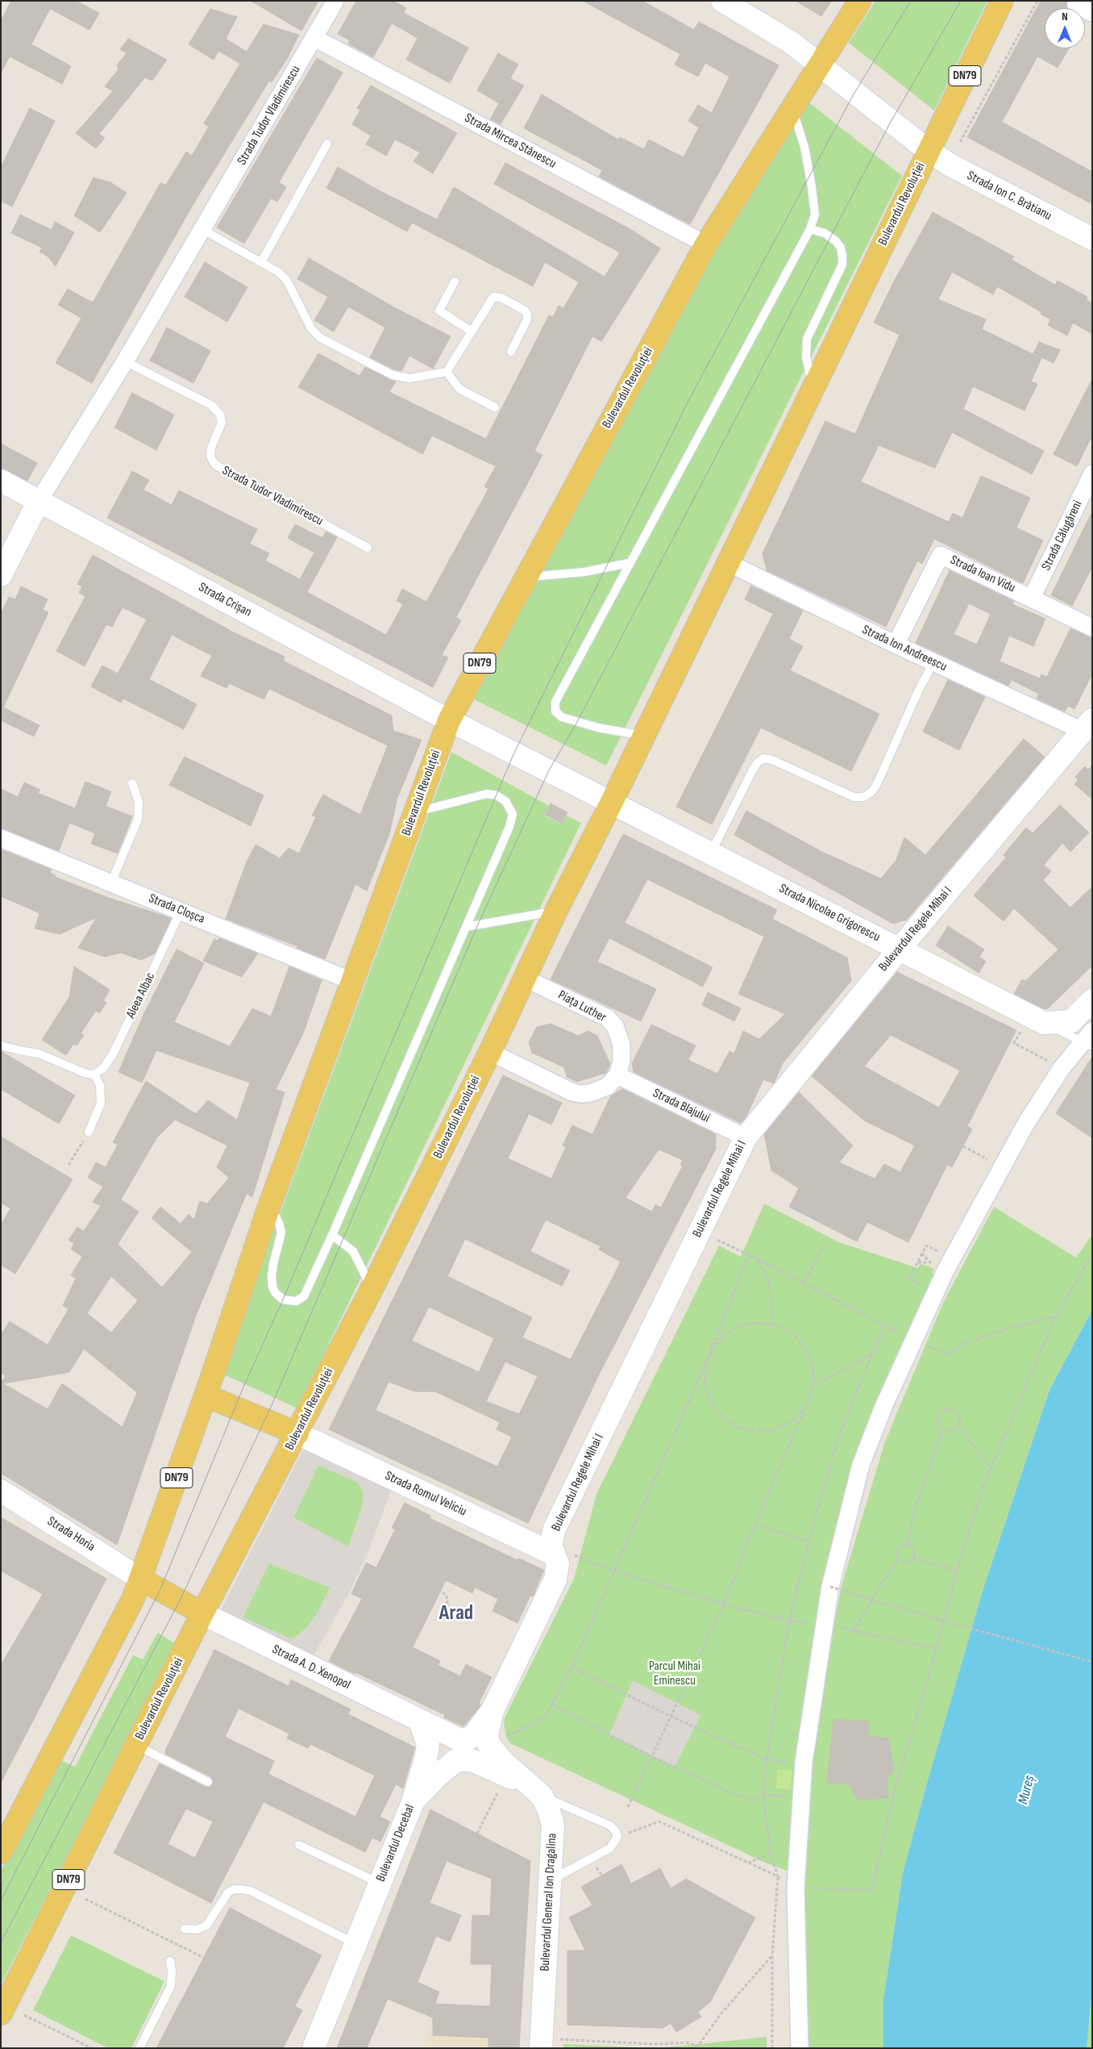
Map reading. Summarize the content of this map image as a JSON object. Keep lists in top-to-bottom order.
{
  "streets": {
    "main road": [
      "DN79",
      "Strada Ion C. Brătianu",
      "Bulevardul Revoluției",
      "Strada Crișan",
      "Strada Nicolae Grigorescu",
      "Bulevardul Regele Mihai I",
      "Strada Romul Veliciu",
      "Strada Horia",
      "Strada A. D. Xenopol",
      "Bulevardul Decebal",
      "Bulevardul General Ion Dragalina"
    ],
    "street": [
      "Strada Tudor Vladimirescu",
      "Strada Mircea Stănescu",
      "Strada Călugăreni",
      "Strada Ioan Vidu",
      "Strada Ion Andreescu",
      "Strada Cloșca",
      "Piața Luther",
      "Strada Blajului"
    ],
    "lane": ["Aleea Albac"]
  },
  "crossings": [
    ["Strada Tudor Vladimirescu", "Strada Mircea Stănescu"],
    ["Strada Tudor Vladimirescu", "Strada Crișan"],
    ["Strada Mircea Stănescu", "Bulevardul Revoluției"],
    ["Strada Ion C. Brătianu", "Bulevardul Revoluției"],
    ["Bulevardul Revoluției", "Strada Crișan"],
    ["Bulevardul Revoluției", "Strada Ion Andreescu"],
    ["Bulevardul Revoluției", "Strada Cloșca"],
    ["Bulevardul Revoluției", "Strada Nicolae Grigorescu"],
    ["Bulevardul Revoluției", "Piața Luther"],
    ["Bulevardul Revoluției", "Strada Romul Veliciu"],
    ["Bulevardul Revoluției", "Strada Horia"],
    ["Bulevardul Revoluției", "Strada A. D. Xenopol"],
    ["Strada Călugăreni", "Strada Ioan Vidu"],
    ["Strada Ioan Vidu", "Strada Ion Andreescu"],
    ["Strada Ion Andreescu", "Bulevardul Regele Mihai I"],
    ["Strada Cloșca", "Aleea Albac"],
    ["Strada Nicolae Grigorescu", "Bulevardul Regele Mihai I"],
    ["Bulevardul Regele Mihai I", "Strada Blajului"],
    ["Bulevardul Regele Mihai I", "Strada Romul Veliciu"],
    ["Bulevardul Regele Mihai I", "Bulevardul General Ion Dragalina"],
    ["Piața Luther", "Strada Blajului"],
    ["Strada A. D. Xenopol", "Bulevardul Decebal"]
  ],
  "districts": ["Arad"],
  "water": ["Mureș"],
  "parks": ["Parcul Mihai Eminescu"],
  "north": "top"
}
